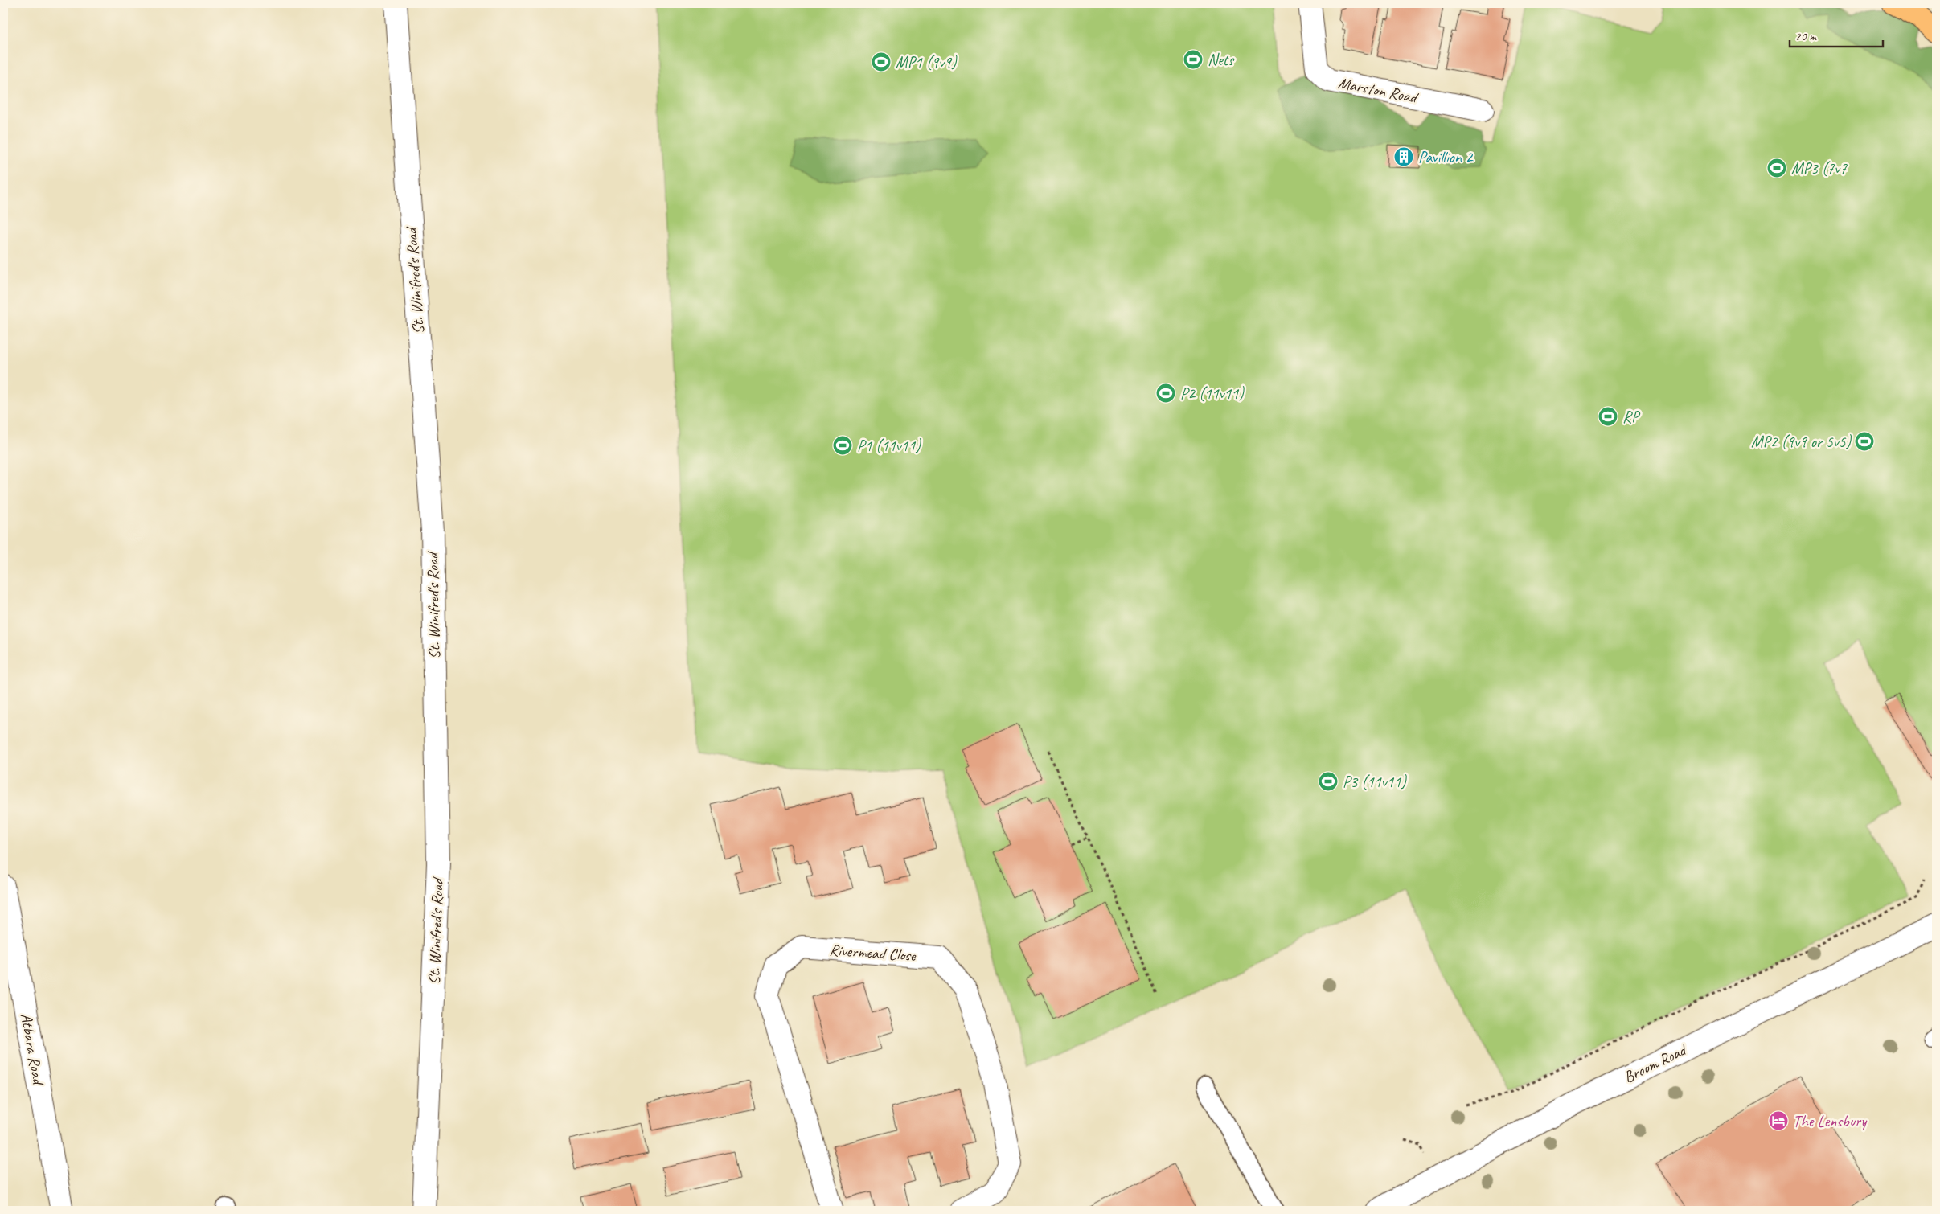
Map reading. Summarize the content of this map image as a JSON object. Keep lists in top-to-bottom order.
{
  "streets": {
    "street": [
      "Marston Road",
      "St. Winifred's Road",
      "Rivermead Close",
      "Atbara Road",
      "Broom Road"
    ]
  },
  "places": {
    "sports": [
      "Nets",
      "MP1 (9v9)",
      "MP3 (7v7",
      "P2 (11v11)",
      "RP",
      "MP2 (9v9 or 5v5)",
      "P1 (11v11)",
      "P3 (11v11)"
    ],
    "building": ["Pavillion 2"],
    "hotel": ["The Lensbury"]
  },
  "scale_bar": "20 m"
}
